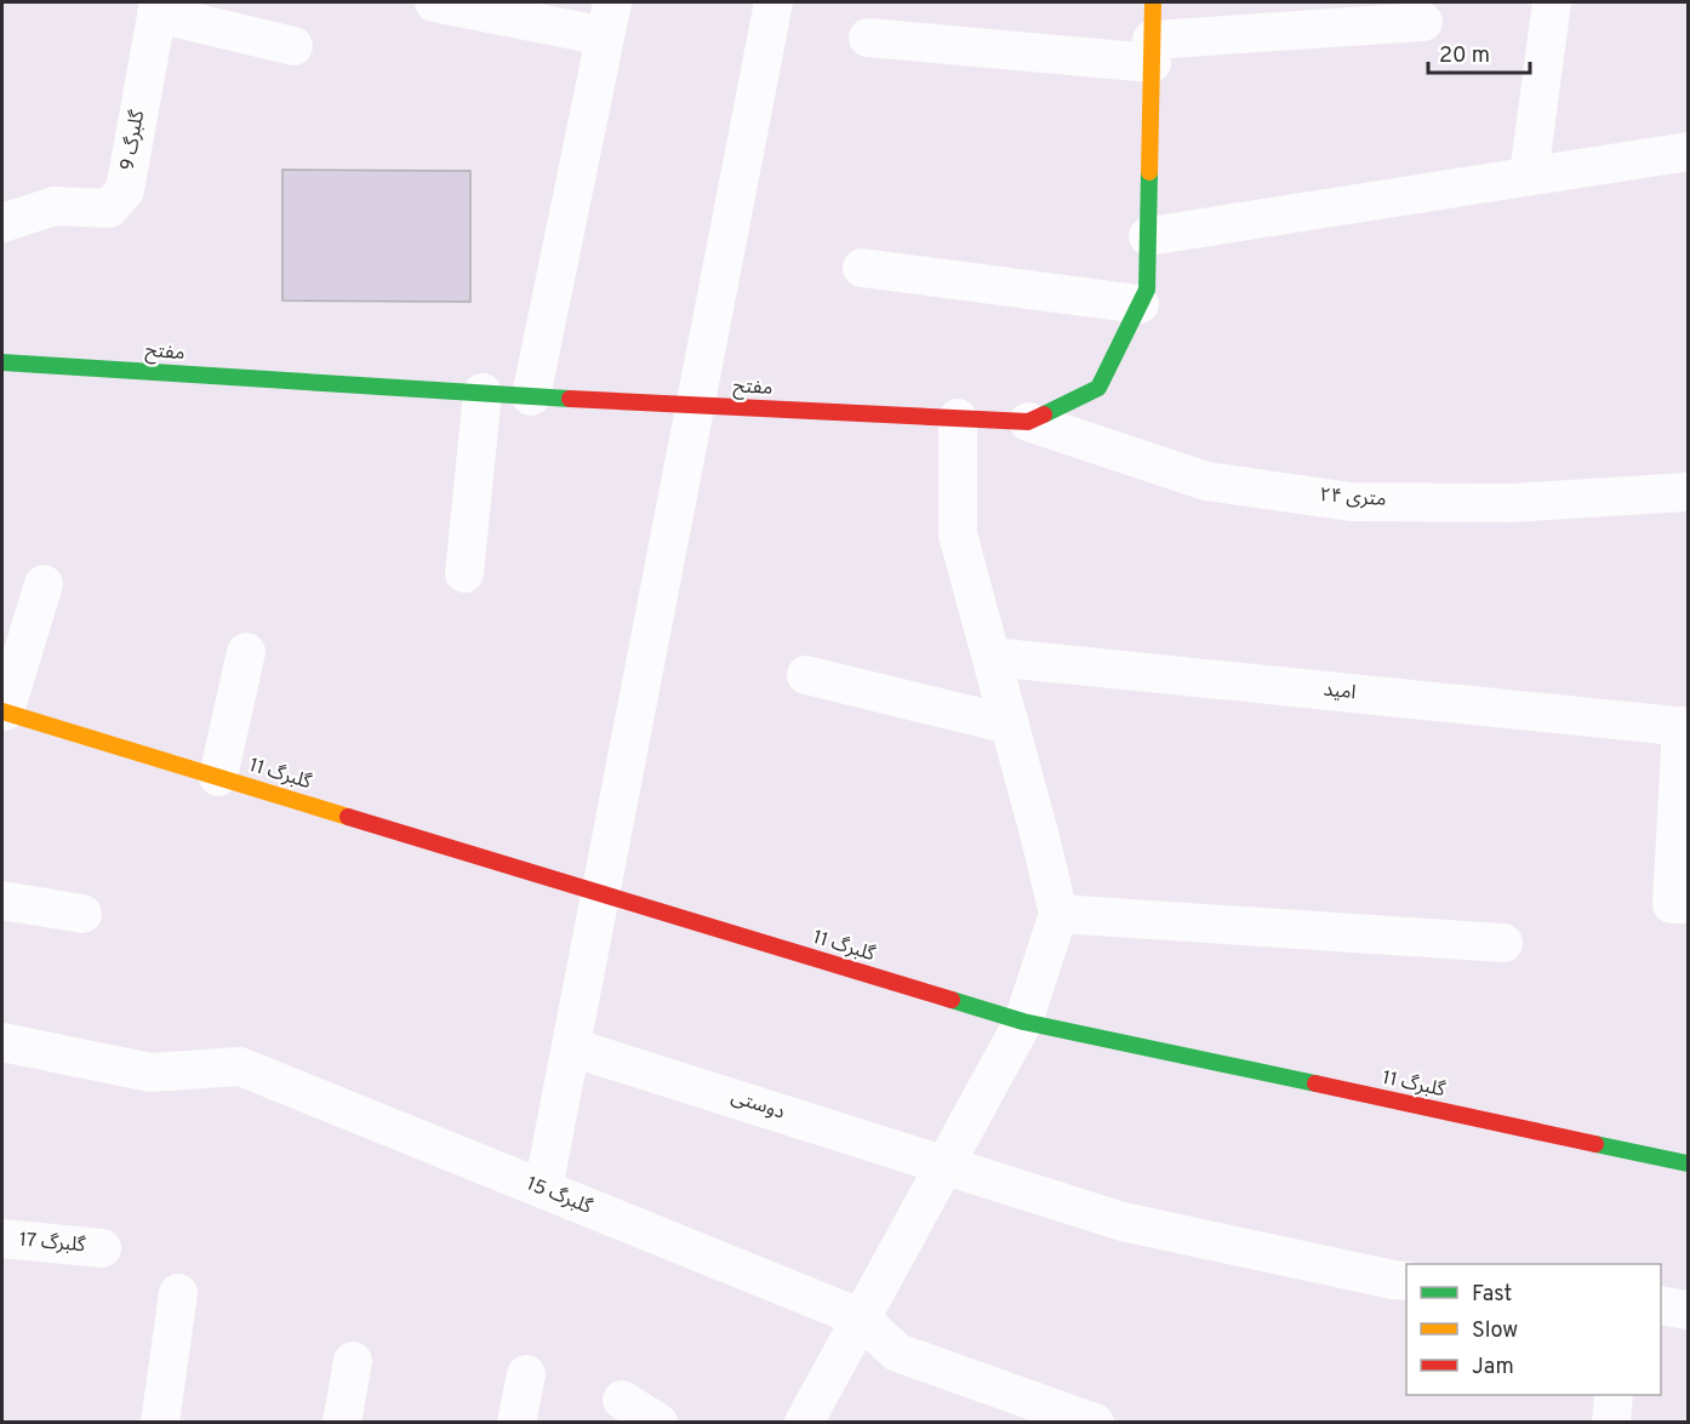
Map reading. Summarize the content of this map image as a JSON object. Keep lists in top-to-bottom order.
{
  "streets": {
    "street": [
      "گلبرگ 9",
      "مفتح",
      "۲۴ متری",
      "امید",
      "گلبرگ 11",
      "دوستی",
      "گلبرگ 15",
      "گلبرگ 17"
    ]
  },
  "crossings": [
    ["مفتح", "۲۴ متری"]
  ],
  "legend": ["Fast", "Slow", "Jam"],
  "scale_bar": "20 m"
}
